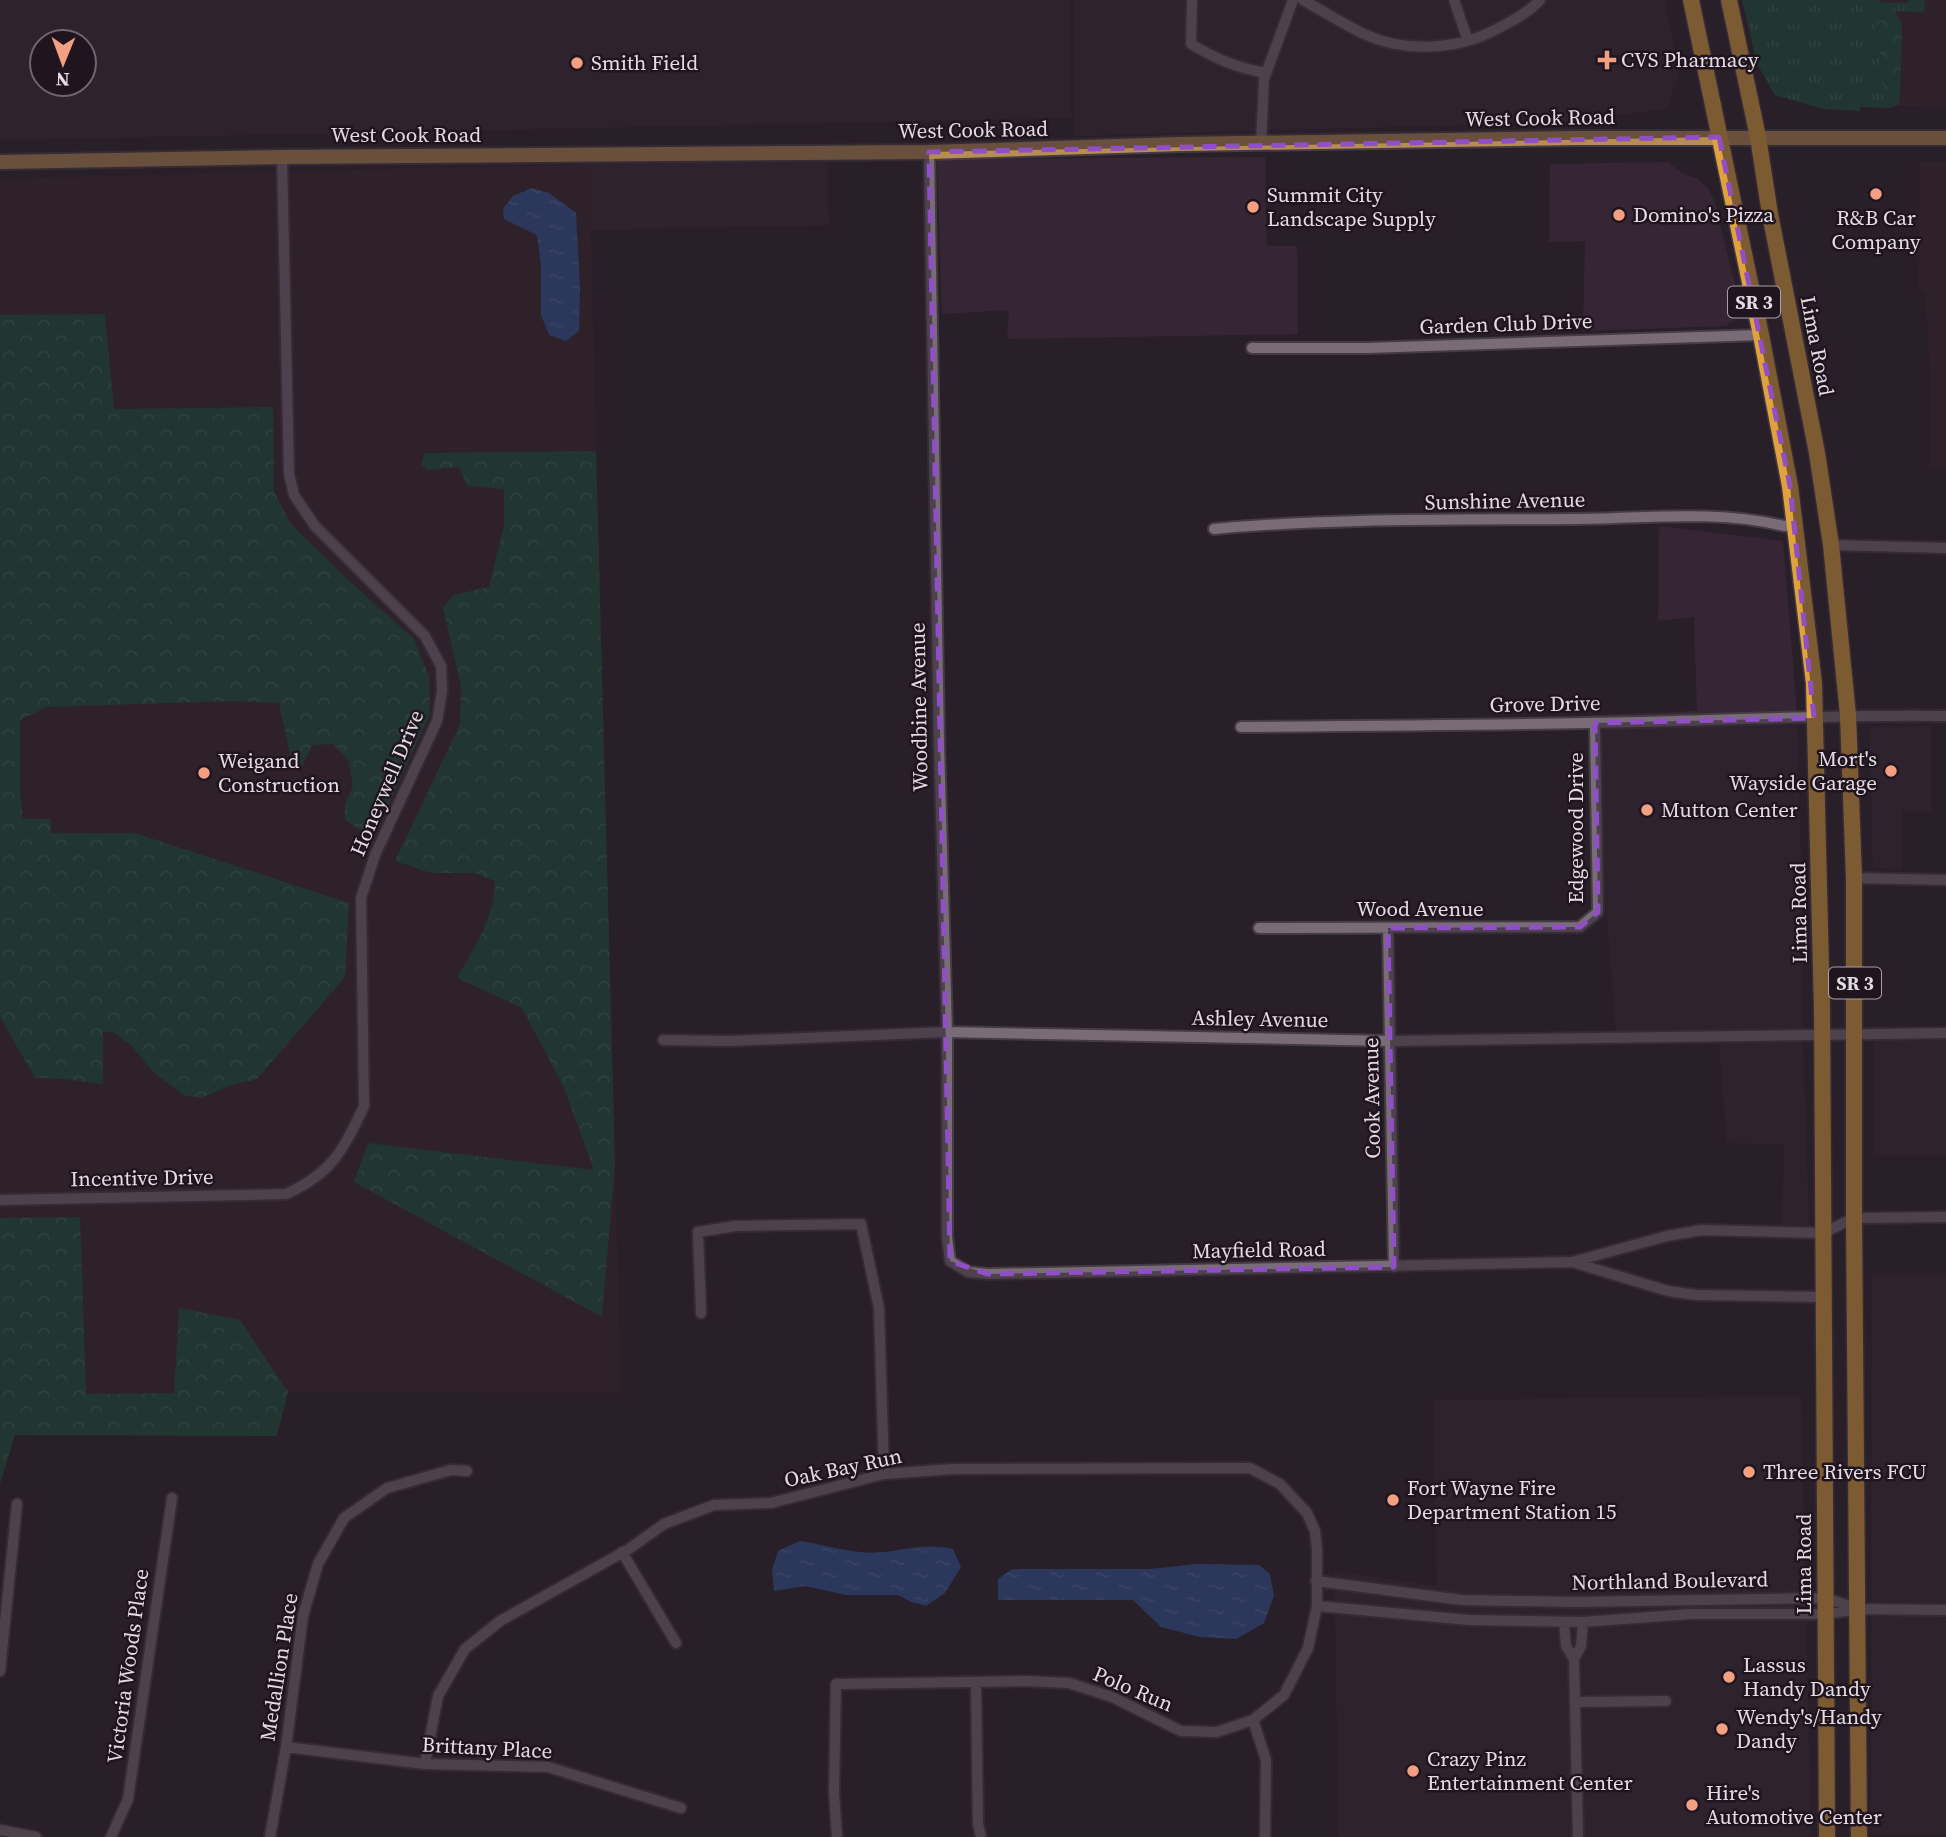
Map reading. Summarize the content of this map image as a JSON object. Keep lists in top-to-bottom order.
{
  "streets": {
    "highway": ["SR 3", "Lima Road"],
    "main road": ["West Cook Road"],
    "street": [
      "Garden Club Drive",
      "Sunshine Avenue",
      "Grove Drive",
      "Woodbine Avenue",
      "Honeywell Drive",
      "Edgewood Drive",
      "Wood Avenue",
      "Ashley Avenue",
      "Cook Avenue",
      "Incentive Drive",
      "Mayfield Road",
      "Oak Bay Run",
      "Northland Boulevard",
      "Victoria Woods Place",
      "Medallion Place",
      "Polo Run",
      "Brittany Place"
    ]
  },
  "crossings": [
    ["West Cook Road", "Lima Road"],
    ["West Cook Road", "Woodbine Avenue"],
    ["West Cook Road", "Honeywell Drive"],
    ["Garden Club Drive", "Lima Road"],
    ["Lima Road", "Sunshine Avenue"],
    ["Lima Road", "Grove Drive"],
    ["Lima Road", "Ashley Avenue"],
    ["Lima Road", "Northland Boulevard"],
    ["Grove Drive", "Edgewood Drive"],
    ["Woodbine Avenue", "Ashley Avenue"],
    ["Woodbine Avenue", "Mayfield Road"],
    ["Honeywell Drive", "Incentive Drive"],
    ["Edgewood Drive", "Wood Avenue"],
    ["Wood Avenue", "Cook Avenue"],
    ["Ashley Avenue", "Cook Avenue"],
    ["Cook Avenue", "Mayfield Road"],
    ["Oak Bay Run", "Northland Boulevard"],
    ["Oak Bay Run", "Polo Run"],
    ["Oak Bay Run", "Brittany Place"],
    ["Northland Boulevard", "Polo Run"],
    ["Medallion Place", "Brittany Place"]
  ],
  "places": {
    "health": ["CVS Pharmacy"],
    "other": [
      "Smith Field",
      "R&B Car Company",
      "Summit City Landscape Supply",
      "Domino's Pizza",
      "Mort's Wayside Garage",
      "Weigand Construction",
      "Mutton Center",
      "Three Rivers FCU",
      "Fort Wayne Fire Department Station 15",
      "Lassus Handy Dandy",
      "Wendy's/Handy Dandy",
      "Crazy Pinz Entertainment Center",
      "Hire's Automotive Center"
    ]
  },
  "north": "bottom"
}
